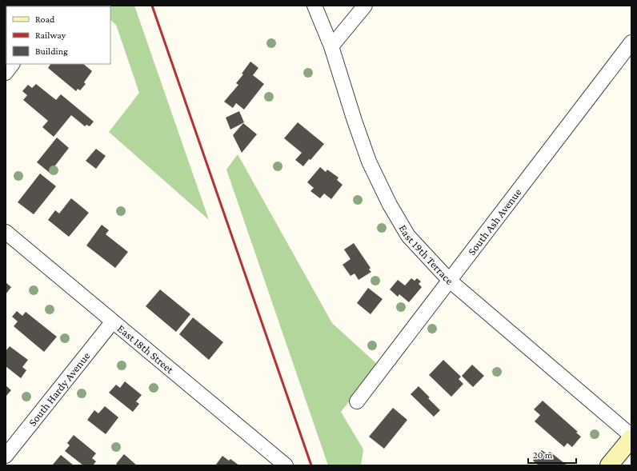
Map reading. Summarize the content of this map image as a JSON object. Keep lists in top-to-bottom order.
{
  "streets": {
    "street": [
      "South Ash Avenue",
      "East 19th Terrace",
      "East 18th Street",
      "South Hardy Avenue"
    ]
  },
  "crossings": [
    ["South Ash Avenue", "East 19th Terrace"],
    ["East 18th Street", "South Hardy Avenue"]
  ],
  "legend": ["Road", "Railway", "Building"],
  "scale_bar": "20 m"
}
